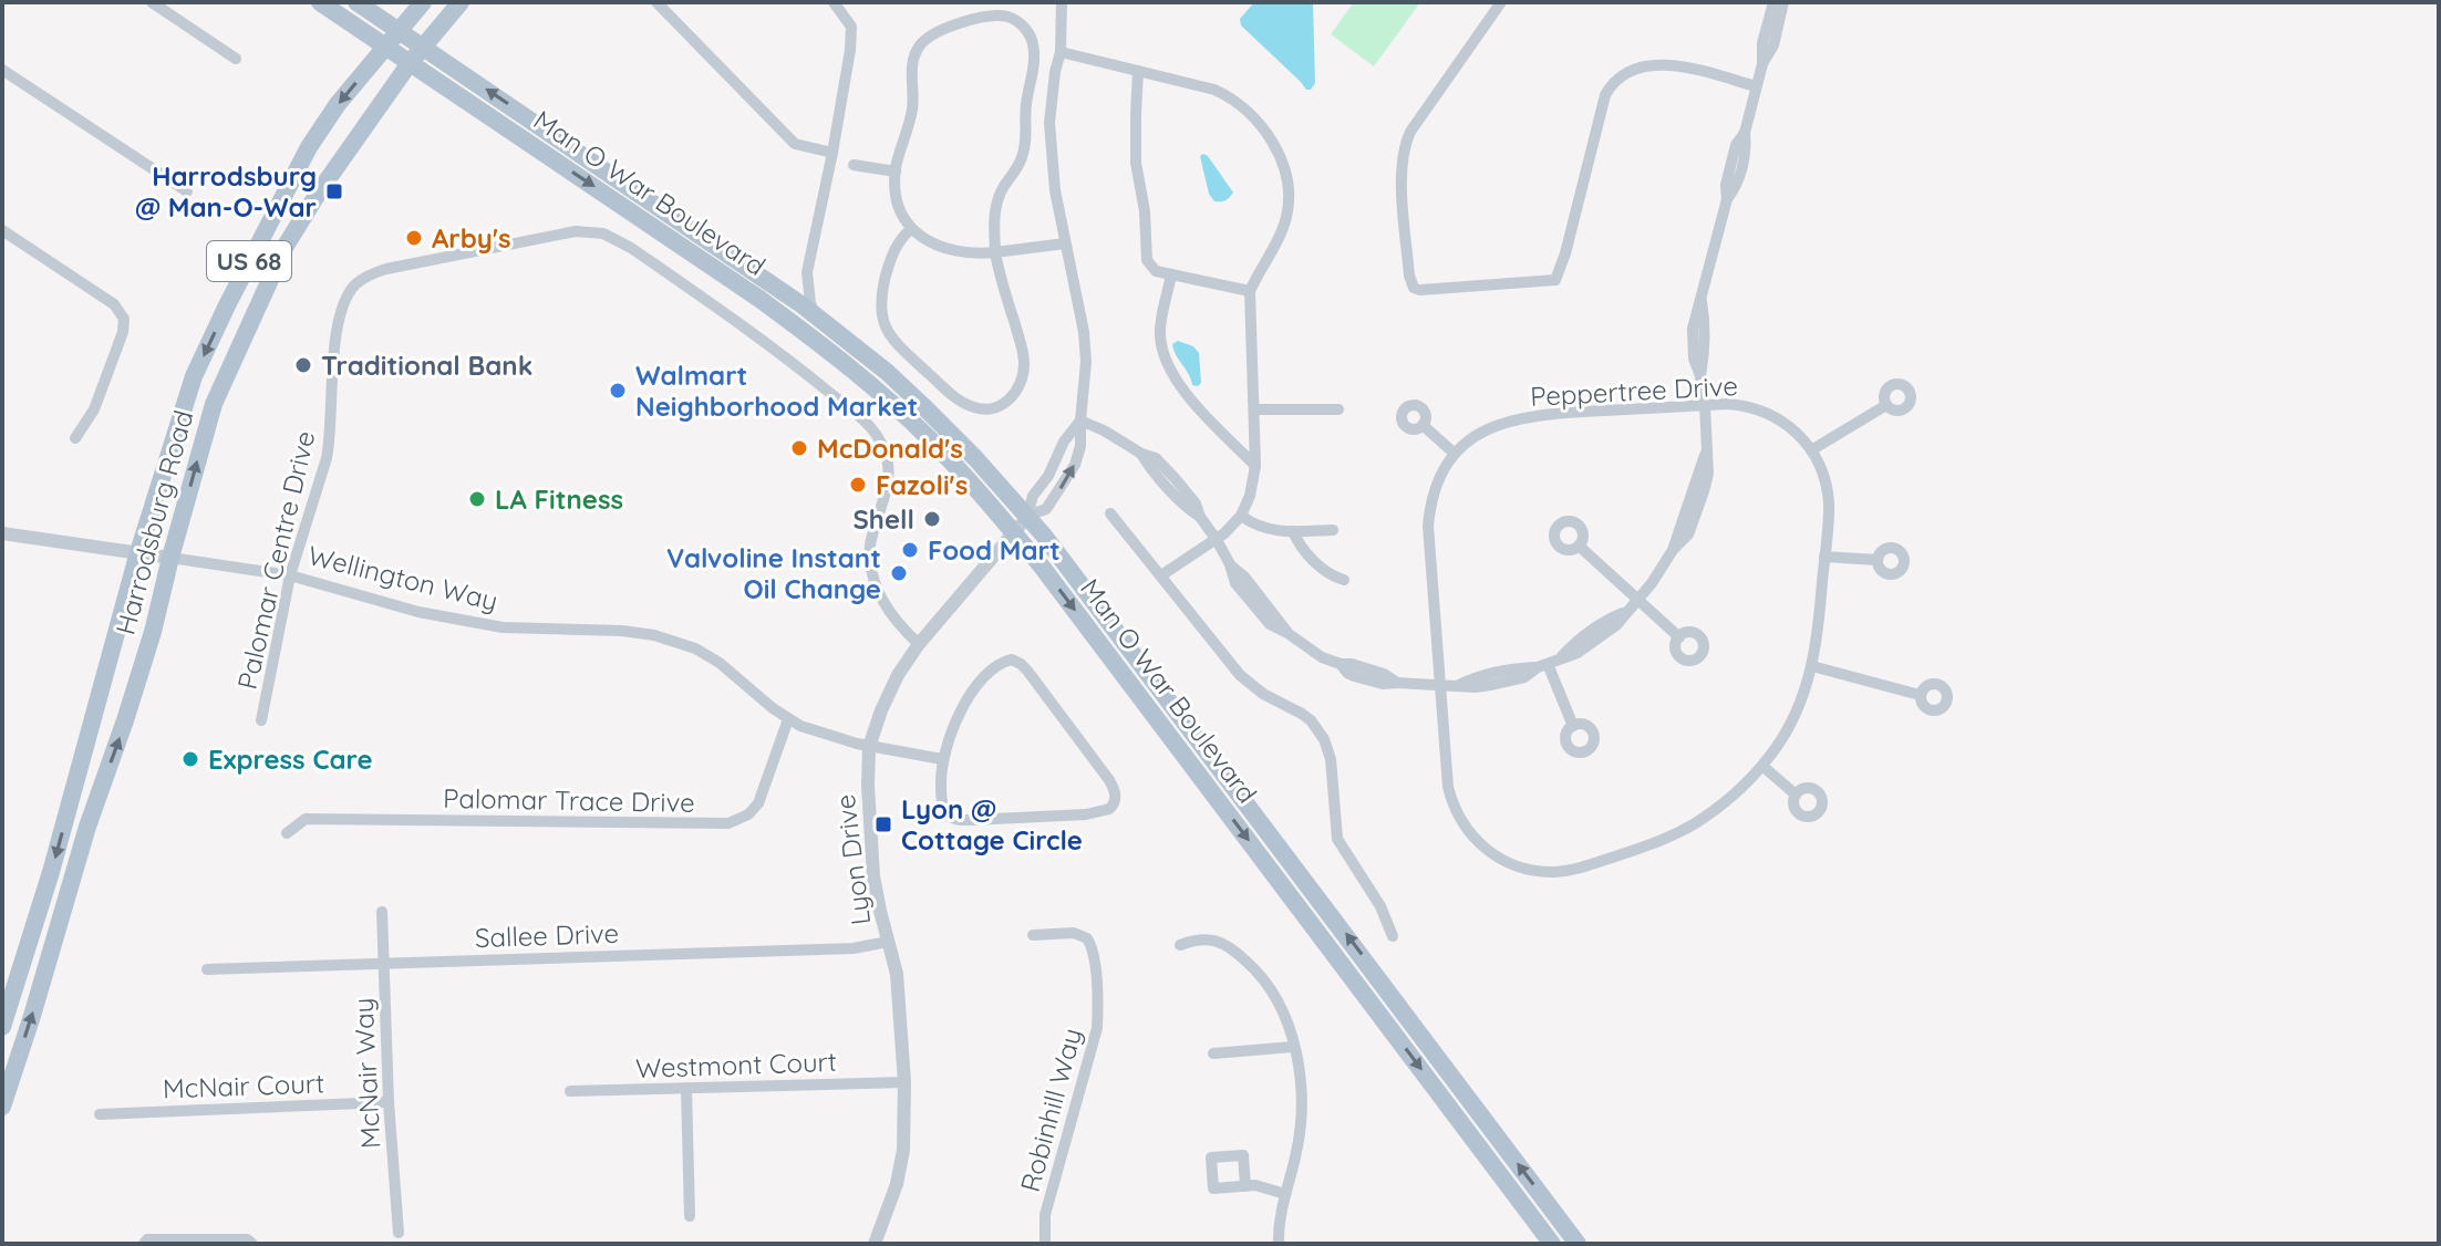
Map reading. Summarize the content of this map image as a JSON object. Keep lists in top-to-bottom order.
{
  "streets": {
    "main road": ["Man O War Boulevard", "US 68", "Harrodsburg Road"],
    "street": [
      "Peppertree Drive",
      "Palomar Centre Drive",
      "Wellington Way",
      "Palomar Trace Drive",
      "Lyon Drive",
      "Sallee Drive",
      "Westmont Court",
      "McNair Way",
      "McNair Court",
      "Robinhill Way"
    ]
  },
  "crossings": [
    ["Man O War Boulevard", "Harrodsburg Road"],
    ["Man O War Boulevard", "Lyon Drive"],
    ["Harrodsburg Road", "Wellington Way"],
    ["Palomar Centre Drive", "Wellington Way"],
    ["Palomar Centre Drive", "Lyon Drive"],
    ["Wellington Way", "Palomar Trace Drive"],
    ["Wellington Way", "Lyon Drive"],
    ["Lyon Drive", "Sallee Drive"],
    ["Lyon Drive", "Westmont Court"],
    ["Sallee Drive", "McNair Way"],
    ["McNair Way", "McNair Court"]
  ],
  "places": {
    "transit": ["Harrodsburg @ Man-O-War", "Lyon @ Cottage Circle"],
    "other": [
      "Arby's",
      "Traditional Bank",
      "Walmart Neighborhood Market",
      "McDonald's",
      "Fazoli's",
      "LA Fitness",
      "Shell",
      "Food Mart",
      "Valvoline Instant Oil Change",
      "Express Care"
    ]
  }
}
